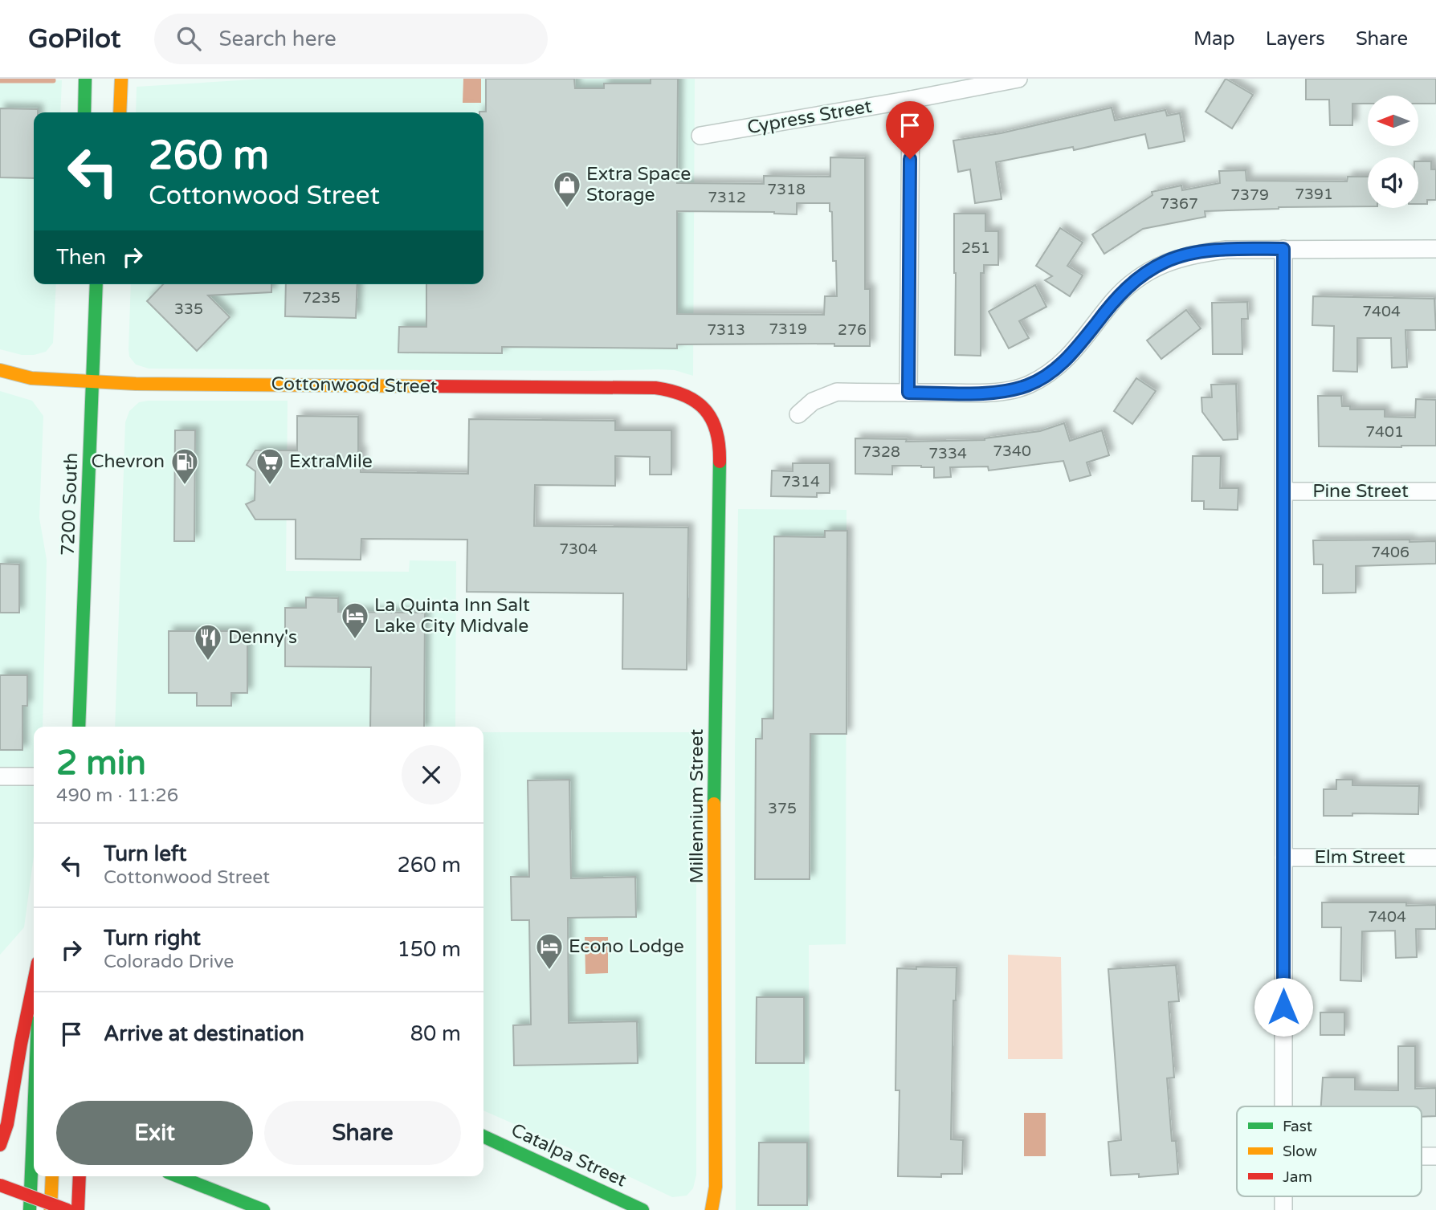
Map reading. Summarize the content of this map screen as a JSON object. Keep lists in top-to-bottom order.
{
  "streets": {
    "main road": [
      "Cottonwood Street",
      "7200 South",
      "Millennium Street",
      "Catalpa Street"
    ],
    "street": ["Cypress Street", "Pine Street", "Elm Street"]
  },
  "crossings": [
    ["Cottonwood Street", "7200 South"],
    ["Cottonwood Street", "Millennium Street"]
  ],
  "places": {
    "shop": ["Extra Space Storage"],
    "fuel station": ["Chevron"],
    "supermarket": ["ExtraMile"],
    "hotel": ["La Quinta Inn Salt Lake City Midvale", "Econo Lodge"],
    "restaurant": ["Denny's"]
  },
  "house_numbers": [
    "7318",
    "7391",
    "7379",
    "7312",
    "7367",
    "251",
    "7235",
    "335",
    "7404",
    "7319",
    "7313",
    "276",
    "7401",
    "7340",
    "7328",
    "7334",
    "7314",
    "7304",
    "7406",
    "375",
    "7404"
  ],
  "legend": ["Fast", "Slow", "Jam"],
  "north": "left",
  "page": {
    "header": "GoPilot",
    "search": "Search here",
    "nav": ["Map", "Layers", "Share"],
    "turn": ["260 m", "Cottonwood Street"],
    "then": "Then",
    "heading": ["2 min", "490 m · 11:26"],
    "list": [
      {
        "name": "Turn left",
        "note": "Cottonwood Street",
        "value": "260 m"
      },
      {
        "name": "Turn right",
        "note": "Colorado Drive",
        "value": "150 m"
      },
      {
        "name": "Arrive at destination",
        "value": "80 m"
      }
    ],
    "buttons": ["Exit", "Share"]
  }
}
